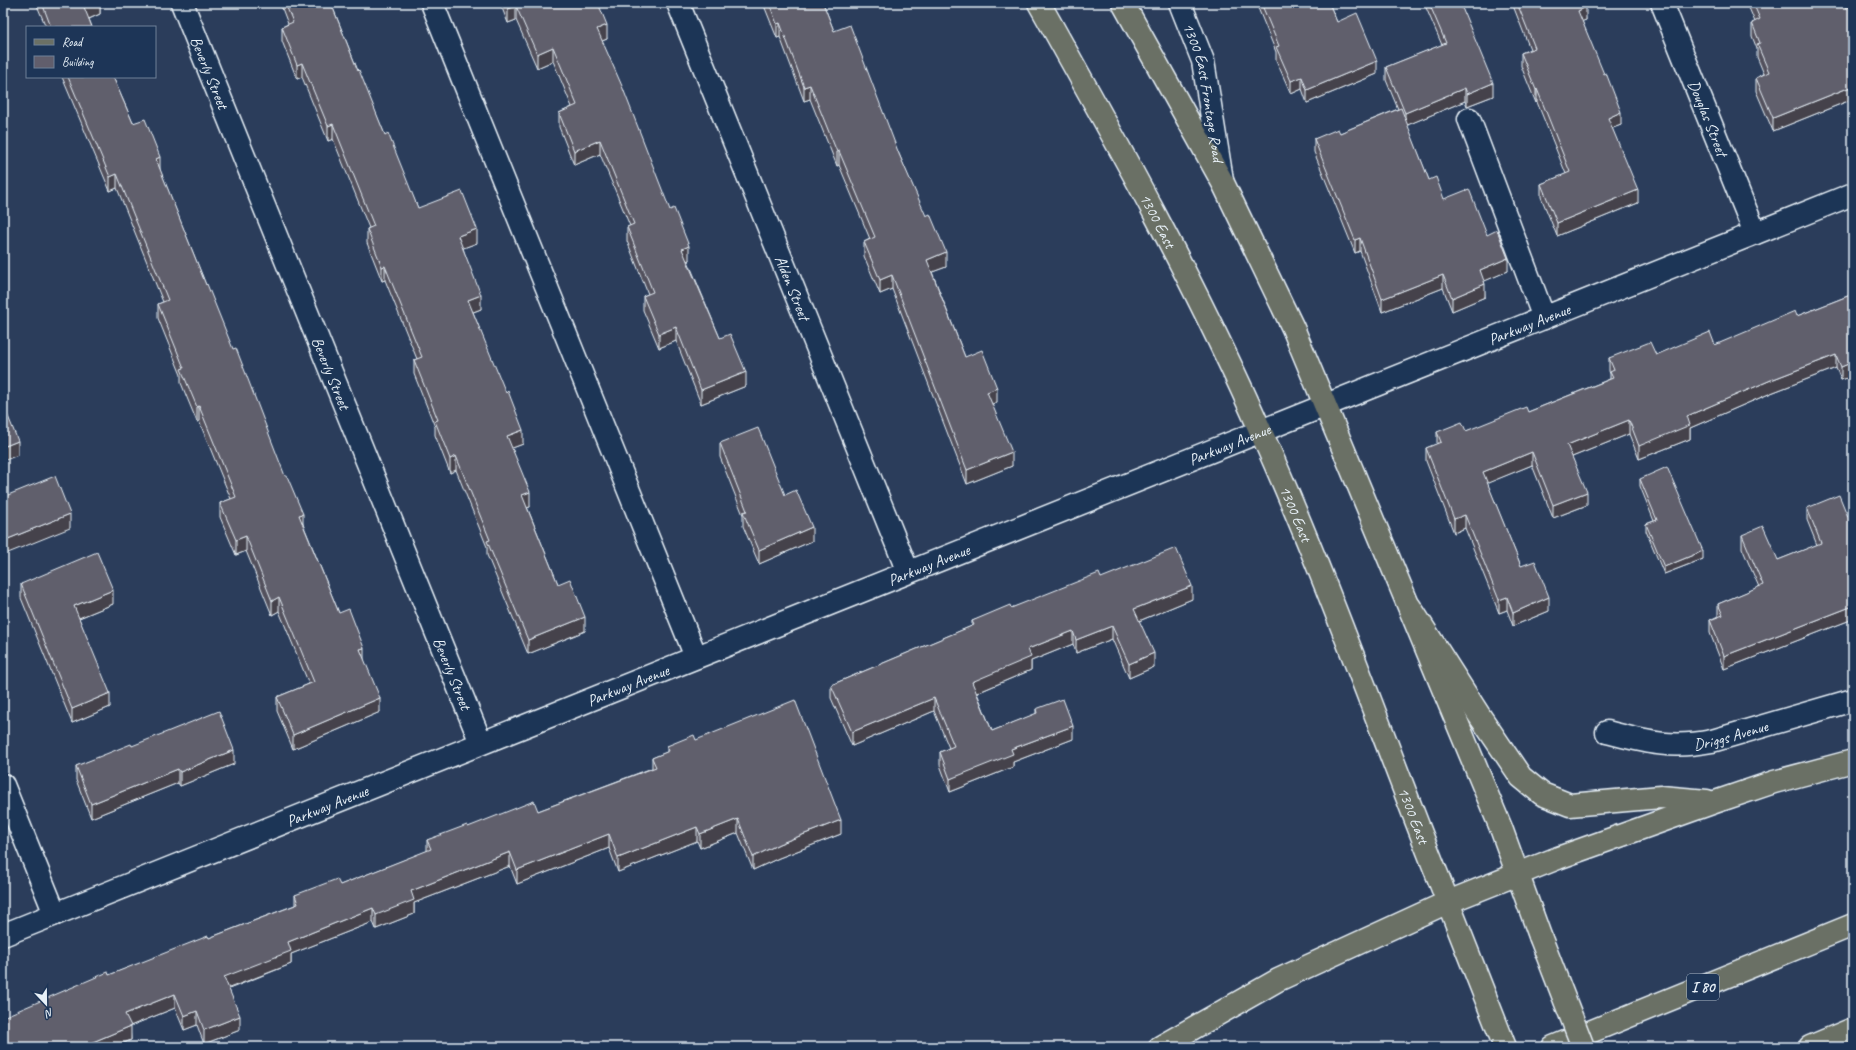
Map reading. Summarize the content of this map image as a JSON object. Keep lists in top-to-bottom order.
{
  "streets": {
    "main road": ["1300 East", "I 80"],
    "street": [
      "Beverly Street",
      "1300 East Frontage Road",
      "Douglas Street",
      "Alden Street",
      "Parkway Avenue",
      "Driggs Avenue"
    ]
  },
  "crossings": [
    ["Beverly Street", "Parkway Avenue"],
    ["Douglas Street", "Parkway Avenue"],
    ["1300 East", "Parkway Avenue"],
    ["Alden Street", "Parkway Avenue"]
  ],
  "legend": ["Road", "Building"],
  "north": "bottom"
}
